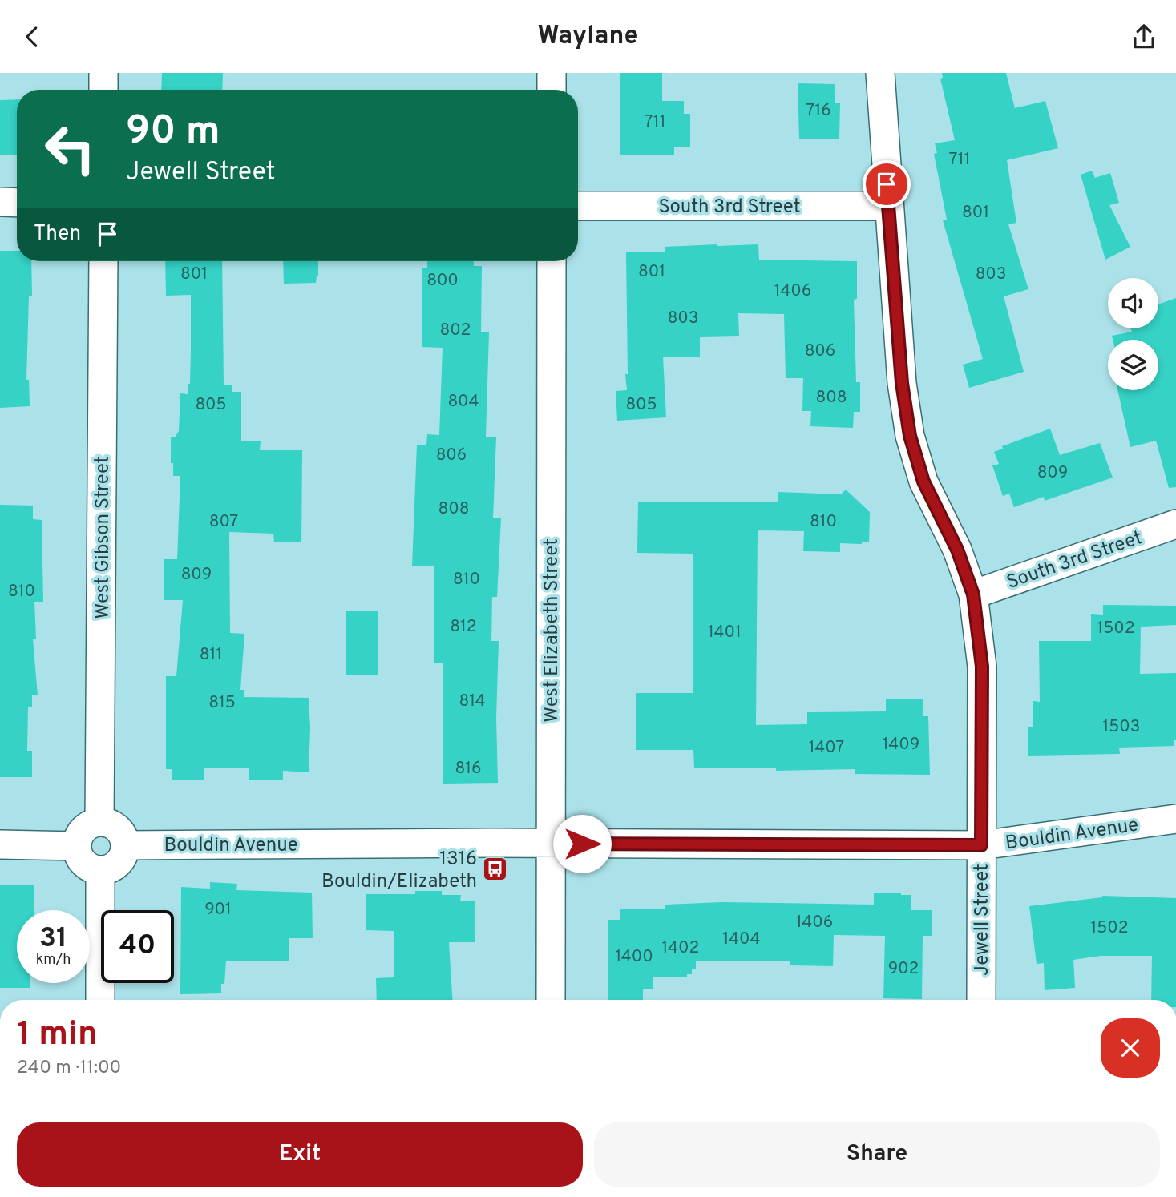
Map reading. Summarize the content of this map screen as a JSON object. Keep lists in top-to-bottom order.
{
  "streets": {
    "street": [
      "South 3rd Street",
      "West Gibson Street",
      "West Elizabeth Street",
      "Bouldin Avenue",
      "Jewell Street"
    ]
  },
  "crossings": [
    ["South 3rd Street", "Jewell Street"],
    ["West Gibson Street", "Bouldin Avenue"],
    ["West Elizabeth Street", "Bouldin Avenue"],
    ["Bouldin Avenue", "Jewell Street"]
  ],
  "places": {
    "bus stop": ["1316 Bouldin/Elizabeth"]
  },
  "house_numbers": [
    "716",
    "711",
    "711",
    "801",
    "801",
    "801",
    "803",
    "800",
    "1406",
    "803",
    "802",
    "806",
    "808",
    "804",
    "805",
    "805",
    "806",
    "809",
    "808",
    "807",
    "810",
    "809",
    "810",
    "810",
    "812",
    "1502",
    "1401",
    "811",
    "814",
    "815",
    "1503",
    "1409",
    "1407",
    "816",
    "901",
    "1406",
    "1502",
    "1404",
    "1402",
    "1400",
    "902"
  ],
  "page": {
    "header": "Waylane",
    "turn": ["90 m", "Jewell Street"],
    "then": "Then",
    "speed": "31 km/h",
    "limit": "40",
    "heading": ["1 min", "240 m · 11:00"],
    "buttons": ["Exit", "Share"]
  }
}
